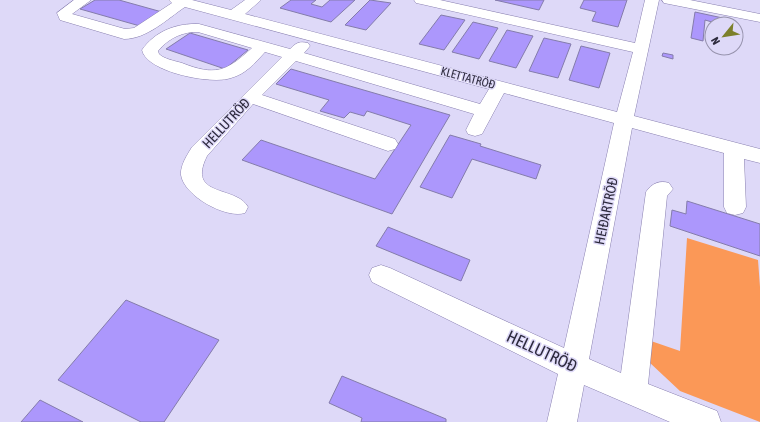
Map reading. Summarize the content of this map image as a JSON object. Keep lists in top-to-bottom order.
{
  "streets": {
    "street": ["KLETTATRÖÐ", "HELLUTRÖÐ", "HEIÐARTRÖÐ"]
  },
  "crossings": [
    ["KLETTATRÖÐ", "HELLUTRÖÐ"],
    ["KLETTATRÖÐ", "HEIÐARTRÖÐ"],
    ["HELLUTRÖÐ", "HEIÐARTRÖÐ"]
  ],
  "north": "bottom left"
}
